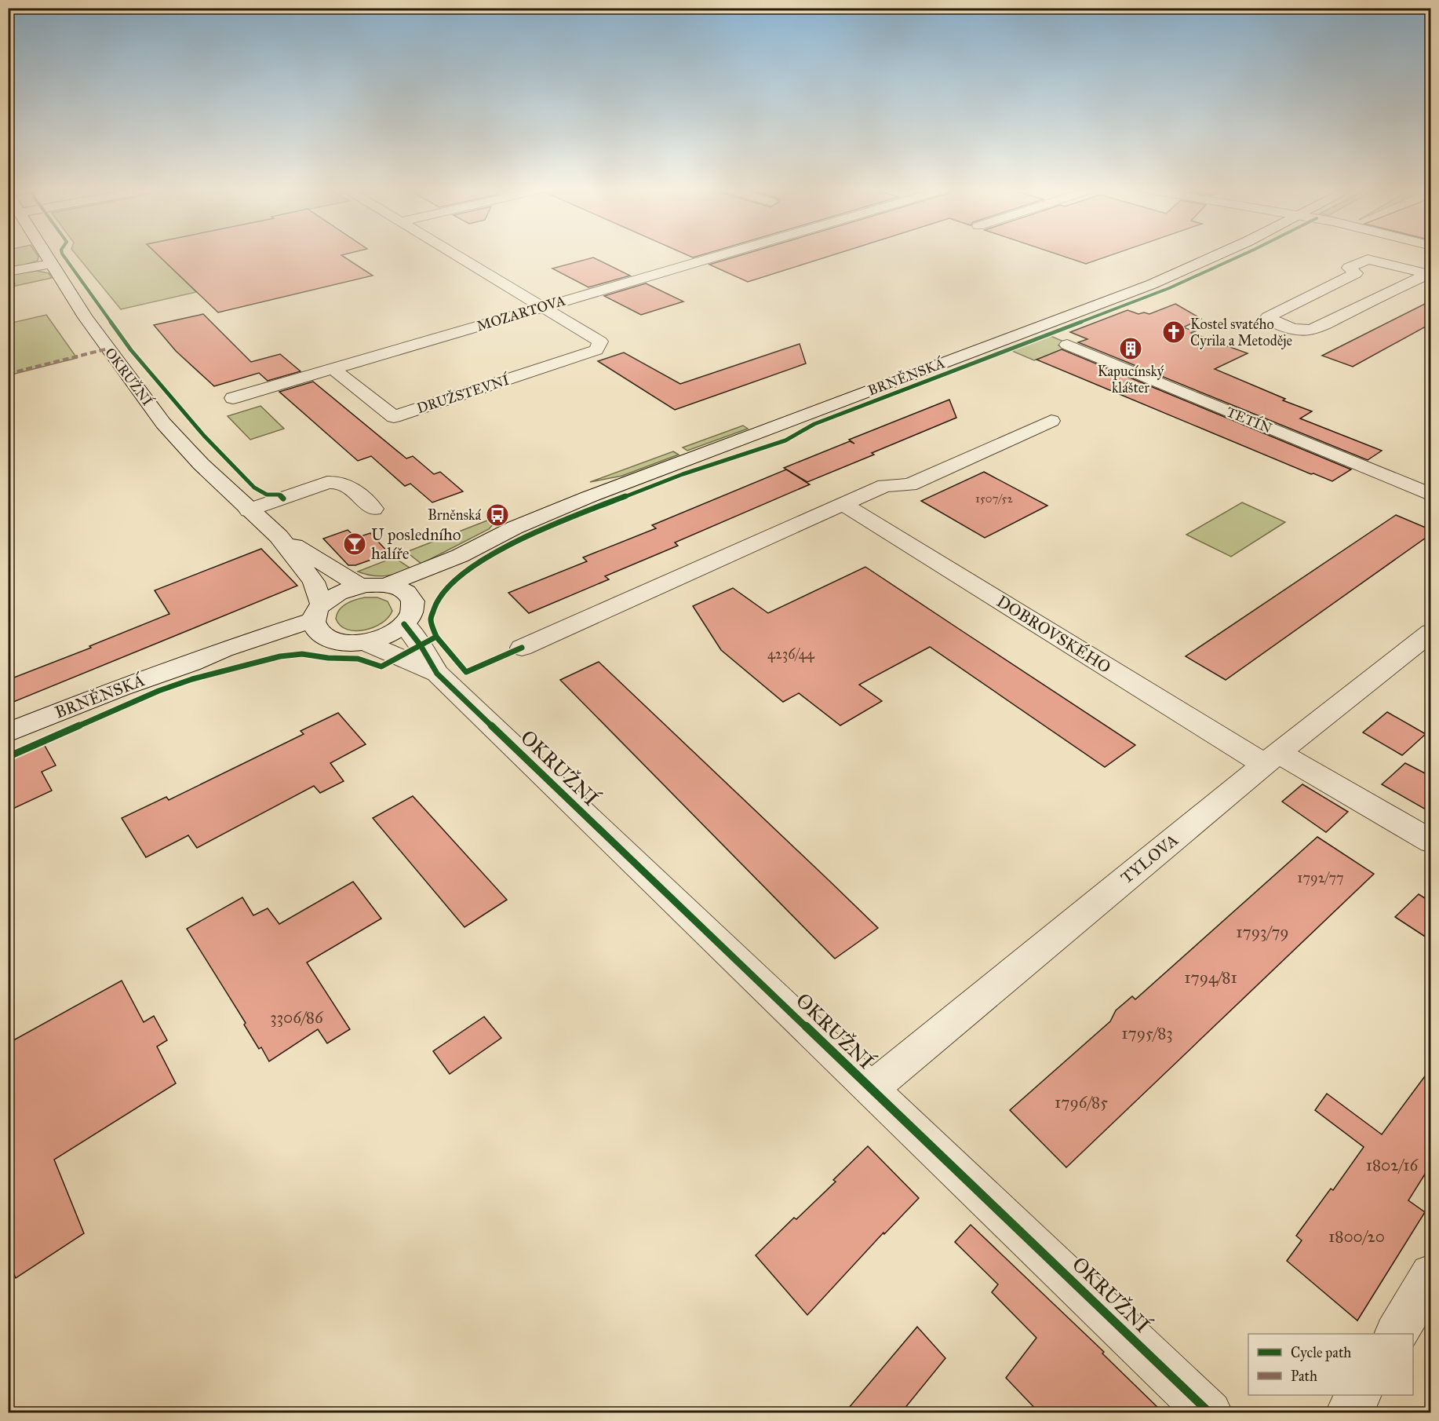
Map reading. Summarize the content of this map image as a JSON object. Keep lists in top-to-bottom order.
{
  "streets": {
    "street": [
      "MOZARTOVA",
      "OKRUŽNÍ",
      "BRNĚNSKÁ",
      "DRUŽSTEVNÍ",
      "TETÍN",
      "DOBROVSKÉHO",
      "TYLOVA"
    ]
  },
  "crossings": [
    ["MOZARTOVA", "DRUŽSTEVNÍ"],
    ["OKRUŽNÍ", "BRNĚNSKÁ"],
    ["OKRUŽNÍ", "TYLOVA"],
    ["DOBROVSKÉHO", "TYLOVA"]
  ],
  "places": {
    "church": ["Kostel svatého Cyrila a Metoděje"],
    "building": ["Kapucínský klášter"],
    "bus stop": ["Brněnská"],
    "bar": ["U posledního halíře"]
  },
  "house_numbers": [
    "1507/52",
    "4236/44",
    "1792/77",
    "1793/79",
    "1794/81",
    "3306/86",
    "1795/83",
    "1796/85",
    "1802/16",
    "1800/20"
  ],
  "legend": ["Cycle path", "Path"]
}
